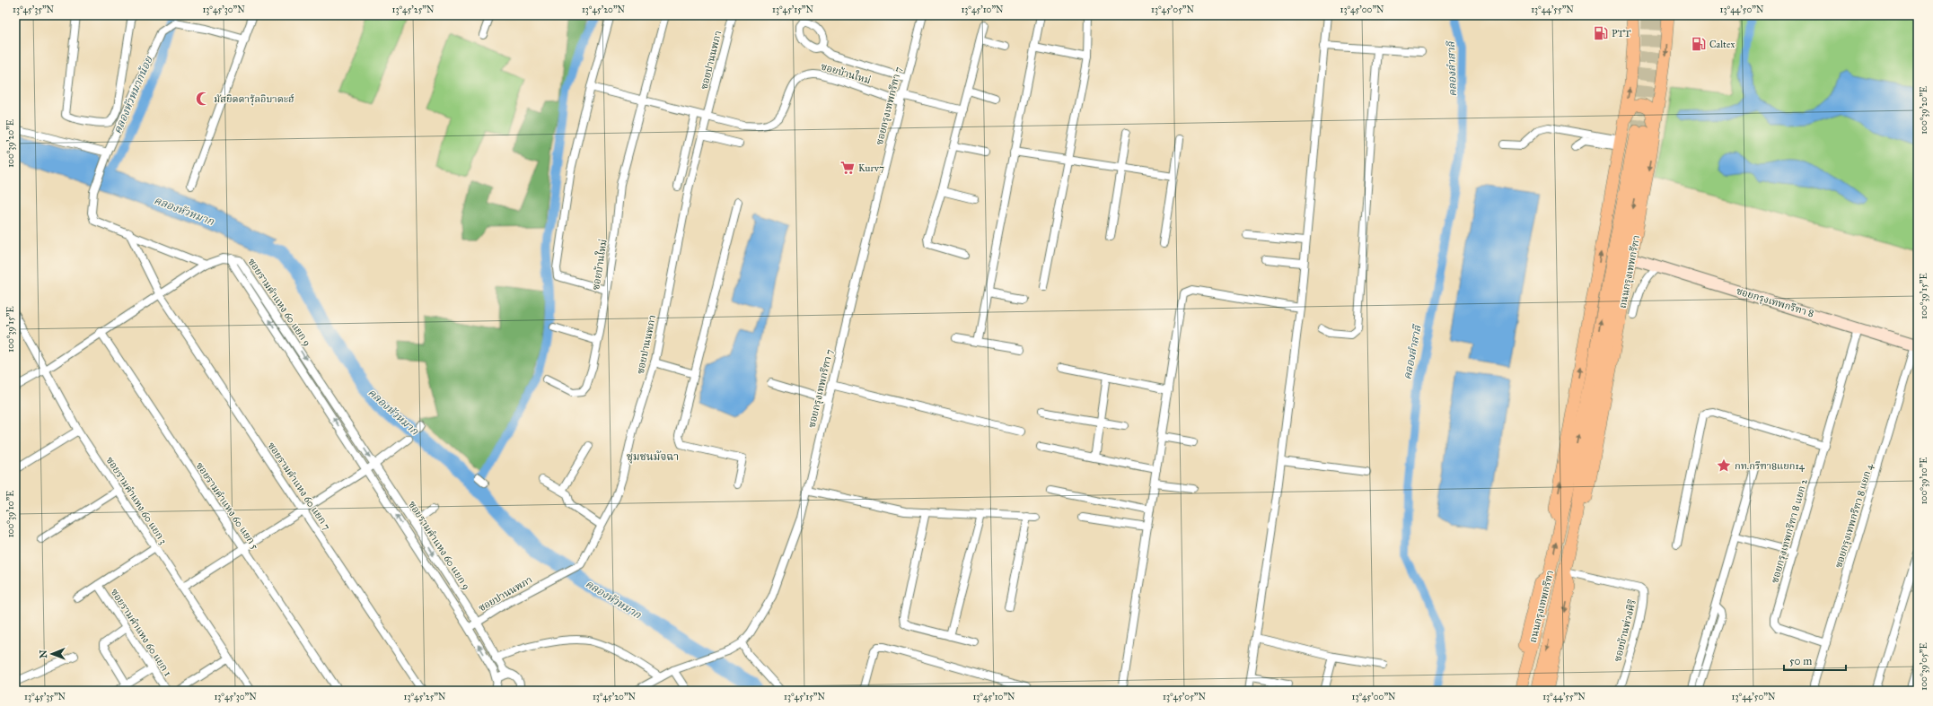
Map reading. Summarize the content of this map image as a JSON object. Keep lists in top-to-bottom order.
{
  "streets": {
    "main road": ["ถนนกรุงเทพกรีฑา"],
    "street": [
      "ซอยปานนพภา",
      "ซอยบ้านใหม่",
      "ซอยกรุงเทพกรีฑา 7",
      "ซอยรามคำแหง 60 แยก 9",
      "ซอยกรุงเทพกรีฑา 8",
      "ซอยรามคำแหง 60 แยก 7",
      "ซอยรามคำแหง 60 แยก 3",
      "ซอยรามคำแหง 60 แยก 5",
      "ซอยกรุงเทพกรีฑา 8 แยก 4",
      "ซอยกรุงเทพกรีฑา 8 แยก 2",
      "ซอยบ้านพ่วงศิริ",
      "ซอยรามคำแหง 60 แยก 1"
    ]
  },
  "crossings": [
    ["ซอยปานนพภา", "ซอยบ้านใหม่"],
    ["ซอยปานนพภา", "ซอยรามคำแหง 60 แยก 9"],
    ["ซอยบ้านใหม่", "ซอยกรุงเทพกรีฑา 7"],
    ["ถนนกรุงเทพกรีฑา", "ซอยกรุงเทพกรีฑา 8"],
    ["ถนนกรุงเทพกรีฑา", "ซอยบ้านพ่วงศิริ"],
    ["ซอยกรุงเทพกรีฑา 8", "ซอยกรุงเทพกรีฑา 8 แยก 4"],
    ["ซอยกรุงเทพกรีฑา 8", "ซอยกรุงเทพกรีฑา 8 แยก 2"],
    ["ซอยกรุงเทพกรีฑา 8 แยก 4", "ซอยกรุงเทพกรีฑา 8 แยก 2"]
  ],
  "districts": ["ชุมชนมัจฉา"],
  "water": ["คลองลำสาลี", "คลองหัวหมากน้อย", "คลองหัวหมาก"],
  "places": {
    "fuel station": ["PTT", "Caltex"],
    "mosque": ["มัสยิดดารุ้ลอิบาดะฮ์"],
    "supermarket": ["Kurv7"],
    "place": ["กท.กรีฑา8แยก14"]
  },
  "scale_bar": "50 m",
  "north": "left",
  "coordinates": [
    "13°45'35\"N",
    "13°45'30\"N",
    "13°45'25\"N",
    "13°45'20\"N",
    "13°45'15\"N",
    "13°45'10\"N",
    "13°45'05\"N",
    "13°45'00\"N",
    "13°44'55\"N",
    "13°44'50\"N",
    "100°39'20\"E",
    "100°39'15\"E",
    "100°39'10\"E",
    "100°39'05\"E"
  ]
}
